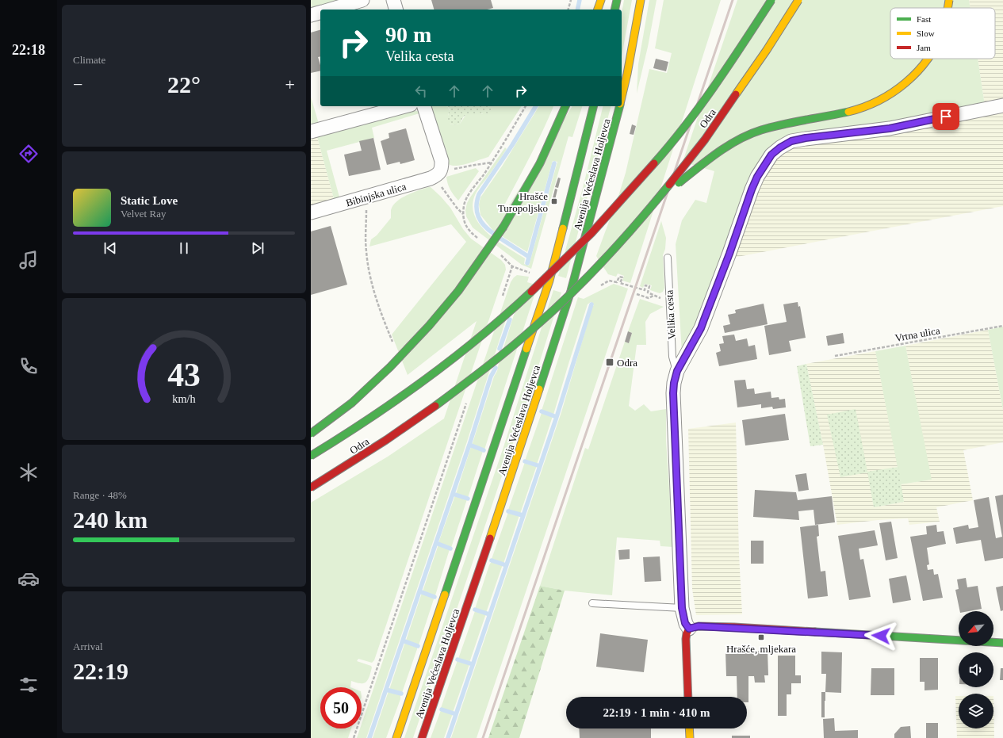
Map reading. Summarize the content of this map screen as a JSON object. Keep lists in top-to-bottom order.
{
  "streets": {
    "main road": ["Odra", "Avenija Većeslava Holjevca"],
    "street": ["Bibinjska ulica", "Velika cesta"],
    "path": ["Vrtna ulica"]
  },
  "places": {
    "transit": ["Hrašće Turopoljsko", "Odra", "Hrašće, mljekara"]
  },
  "legend": ["Fast", "Slow", "Jam"],
  "north": "bottom left",
  "page": {
    "tabs": "22:18",
    "tile": [
      "Climate",
      ["Range · 48%", "240 km"],
      ["Arrival", "22:19"]
    ],
    "turn": ["90 m", "Velika cesta"],
    "heat": ["−", "22°", "+"],
    "song": ["Static Love", "Velvet Ray"],
    "limit": "50",
    "trip": "22:19 · 1 min · 410 m",
    "gauge": ["43", "km/h"]
  }
}
